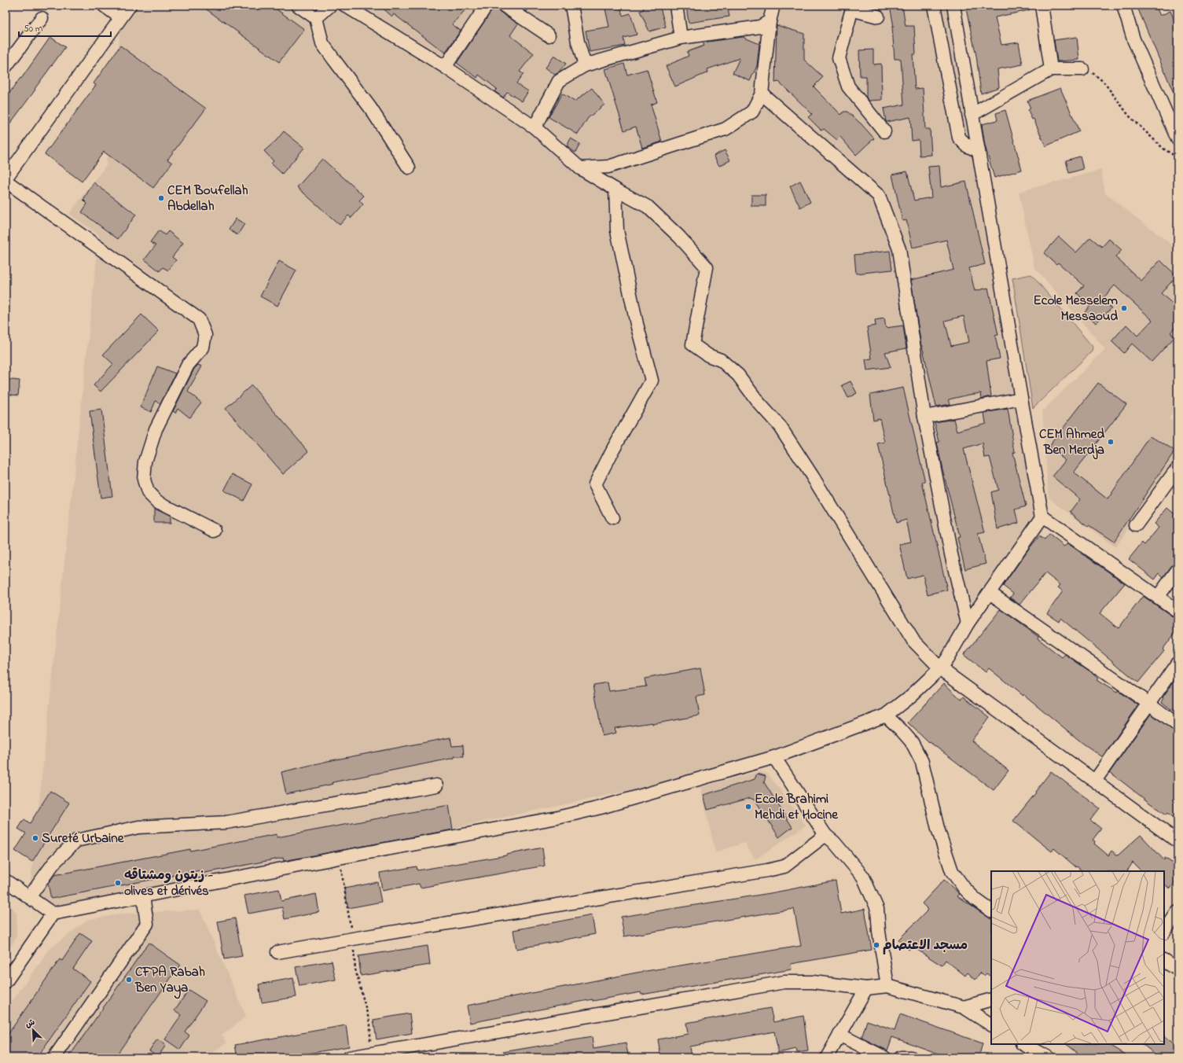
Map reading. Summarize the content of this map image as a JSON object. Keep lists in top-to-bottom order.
{
  "places": [
    "CEM Boufellah Abdellah",
    "Ecole Messelem Messaoud",
    "CEM Ahmed Ben Merdja",
    "Ecole Brahimi Mehdi et Hocine",
    "Sureté Urbaine",
    "زيتون ومشتاقه - olives et dérivés",
    "مسجد الاعتصام",
    "CFPA Rabah Ben Yaya"
  ],
  "scale_bar": "50 m",
  "north": "top left"
}
